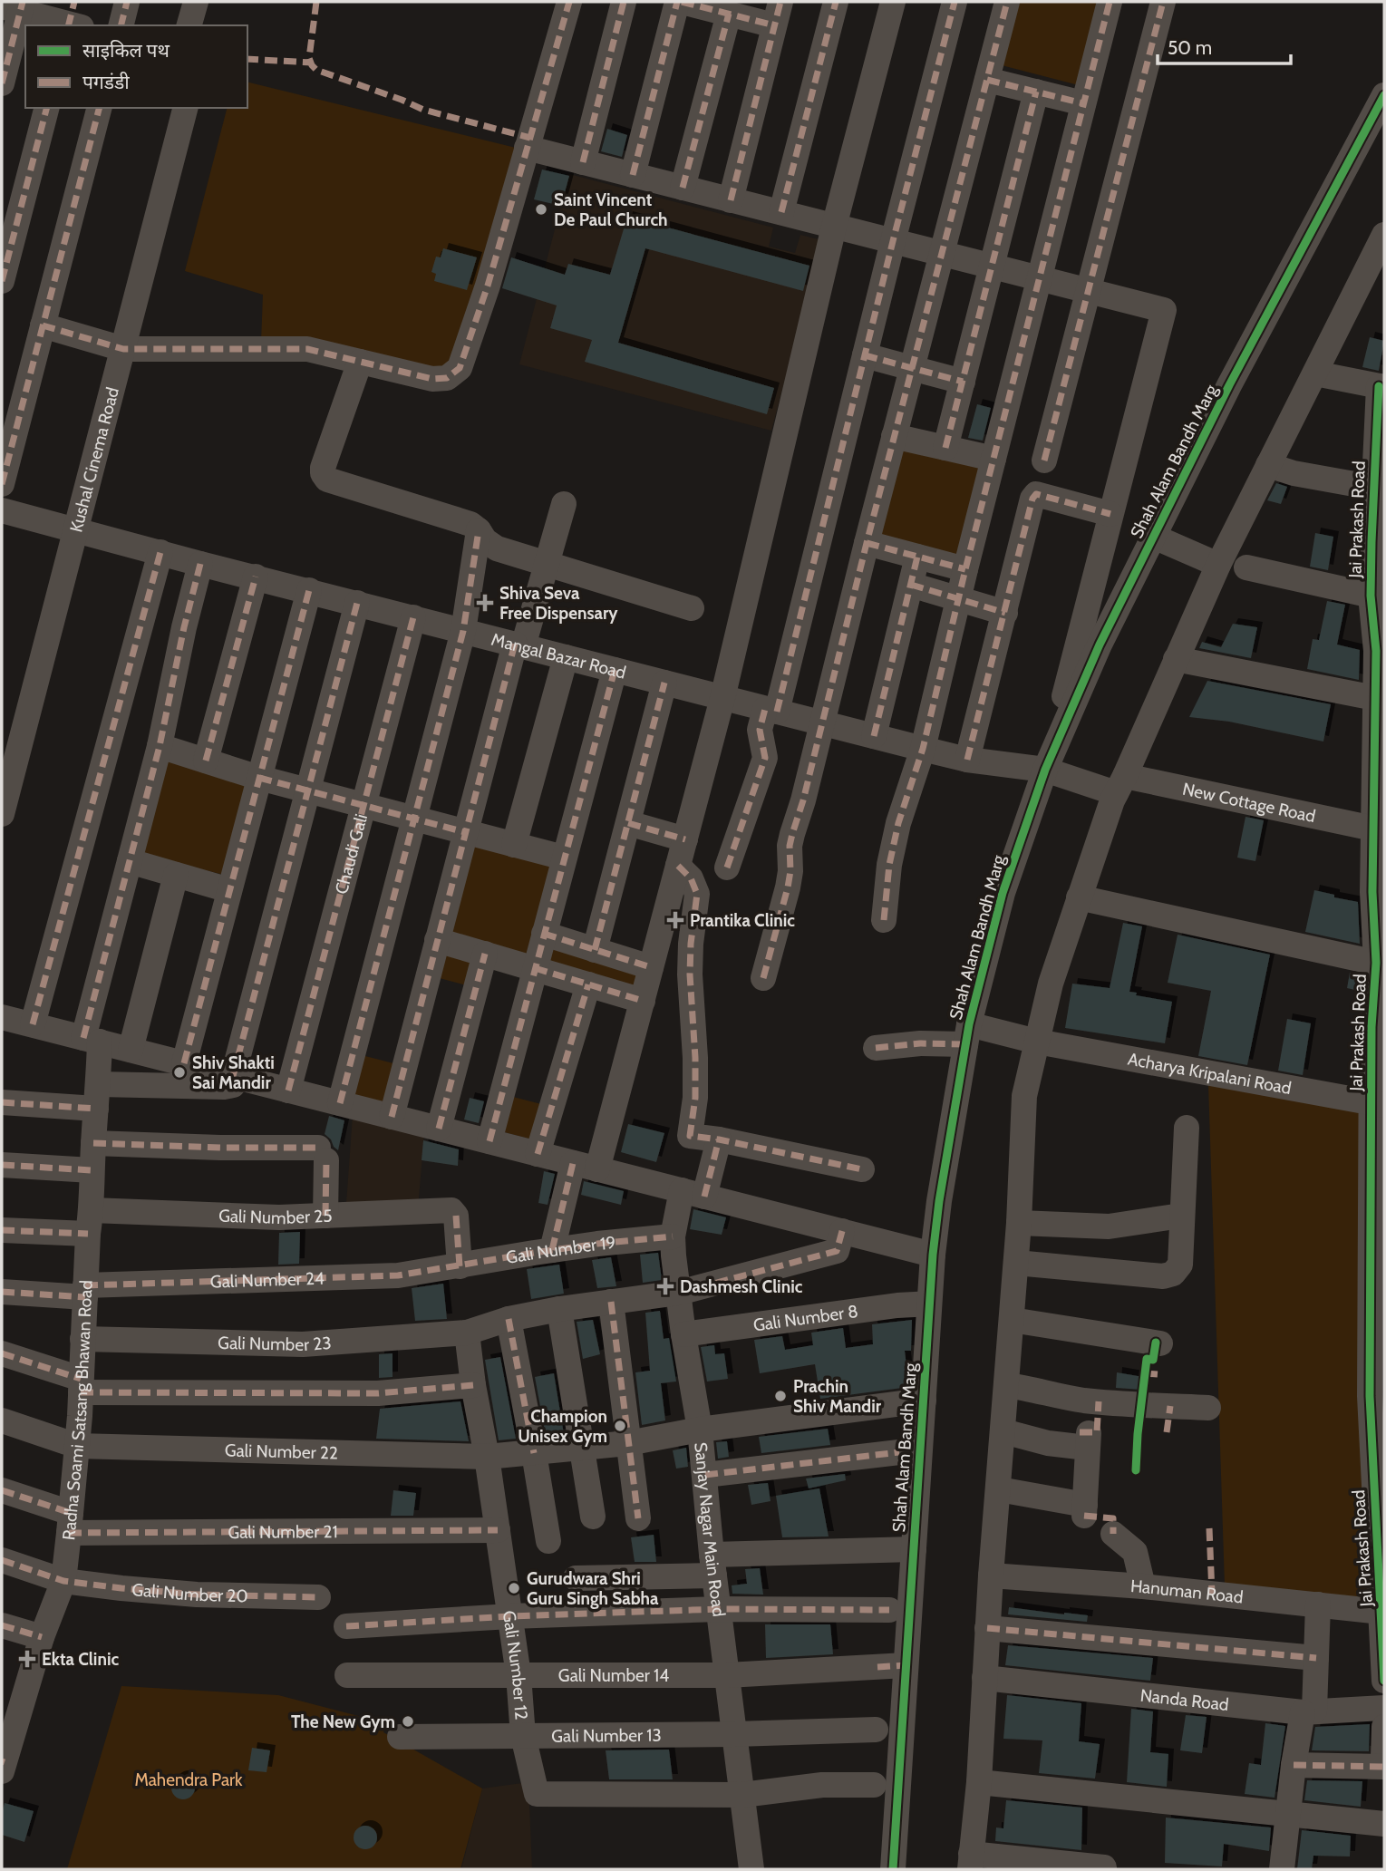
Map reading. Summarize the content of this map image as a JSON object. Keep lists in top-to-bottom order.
{
  "streets": {
    "street": [
      "Kushal Cinema Road",
      "Shah Alam Bandh Marg",
      "Jai Prakash Road",
      "Mangal Bazar Road",
      "New Cottage Road",
      "Chaudi Gali",
      "Acharya Kripalani Road",
      "Gali Number 25",
      "Gali Number 19",
      "Gali Number 24",
      "Gali Number 8",
      "Gali Number 23",
      "Radha Soami Satsang Bhawan Road",
      "Gali Number 22",
      "Sanjay Nagar Main Road",
      "Gali Number 21",
      "Gali Number 20",
      "Hanuman Road",
      "Gali Number 12",
      "Gali Number 14",
      "Nanda Road",
      "Gali Number 13"
    ]
  },
  "crossings": [
    ["Kushal Cinema Road", "Mangal Bazar Road"],
    ["Shah Alam Bandh Marg", "Mangal Bazar Road"],
    ["Shah Alam Bandh Marg", "Acharya Kripalani Road"],
    ["Shah Alam Bandh Marg", "Gali Number 8"],
    ["Shah Alam Bandh Marg", "Gali Number 22"],
    ["Shah Alam Bandh Marg", "Gali Number 14"],
    ["Jai Prakash Road", "New Cottage Road"],
    ["Jai Prakash Road", "Acharya Kripalani Road"],
    ["Jai Prakash Road", "Hanuman Road"],
    ["Mangal Bazar Road", "New Cottage Road"],
    ["Mangal Bazar Road", "Chaudi Gali"],
    ["Mangal Bazar Road", "Radha Soami Satsang Bhawan Road"],
    ["Gali Number 25", "Gali Number 19"],
    ["Gali Number 25", "Gali Number 24"],
    ["Gali Number 25", "Radha Soami Satsang Bhawan Road"],
    ["Gali Number 19", "Gali Number 24"],
    ["Gali Number 19", "Sanjay Nagar Main Road"],
    ["Gali Number 24", "Radha Soami Satsang Bhawan Road"],
    ["Gali Number 8", "Sanjay Nagar Main Road"],
    ["Gali Number 23", "Radha Soami Satsang Bhawan Road"],
    ["Gali Number 23", "Sanjay Nagar Main Road"],
    ["Gali Number 23", "Gali Number 12"],
    ["Radha Soami Satsang Bhawan Road", "Gali Number 22"],
    ["Radha Soami Satsang Bhawan Road", "Gali Number 21"],
    ["Radha Soami Satsang Bhawan Road", "Gali Number 20"],
    ["Gali Number 22", "Sanjay Nagar Main Road"],
    ["Gali Number 22", "Gali Number 12"],
    ["Sanjay Nagar Main Road", "Gali Number 12"],
    ["Sanjay Nagar Main Road", "Gali Number 14"],
    ["Sanjay Nagar Main Road", "Gali Number 13"],
    ["Gali Number 21", "Gali Number 12"],
    ["Gali Number 12", "Gali Number 14"],
    ["Gali Number 12", "Gali Number 13"]
  ],
  "parks": ["Mahendra Park"],
  "places": {
    "other": [
      "Saint Vincent De Paul Church",
      "Shiv Shakti Sai Mandir",
      "Prachin Shiv Mandir",
      "Champion Unisex Gym",
      "Gurudwara Shri Guru Singh Sabha",
      "The New Gym"
    ],
    "health": [
      "Shiva Seva Free Dispensary",
      "Prantika Clinic",
      "Dashmesh Clinic",
      "Ekta Clinic"
    ]
  },
  "legend": ["साइकिल पथ", "पगडंडी"],
  "scale_bar": "50 m"
}
